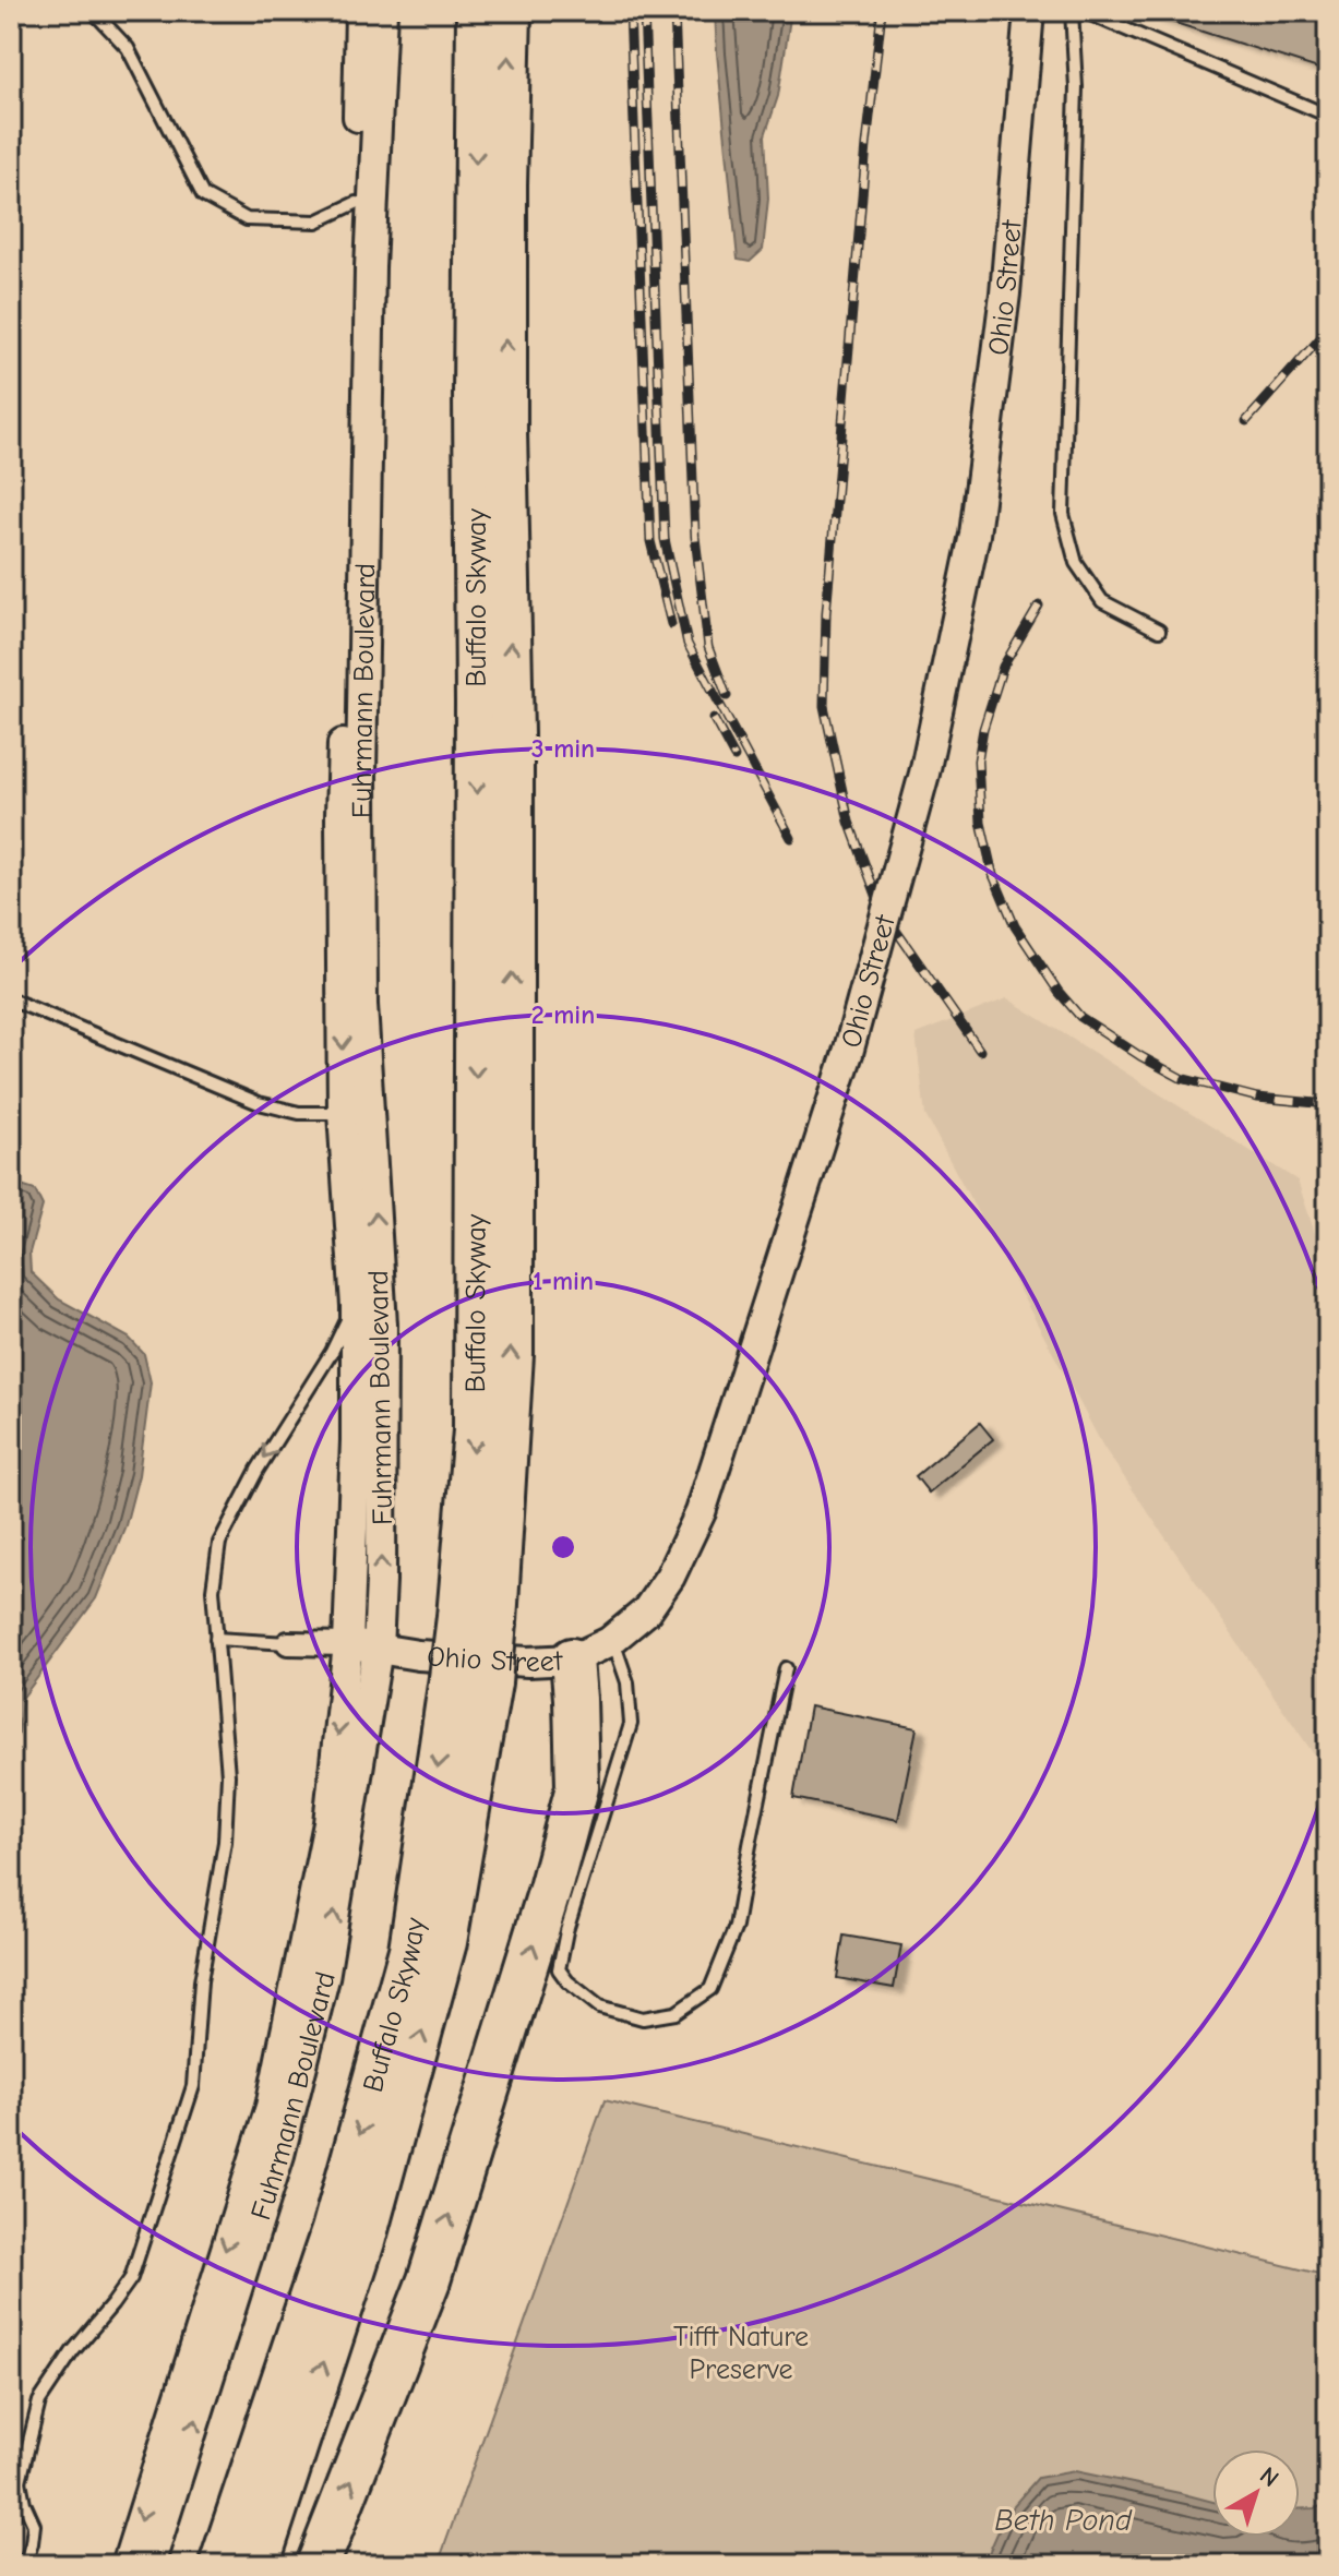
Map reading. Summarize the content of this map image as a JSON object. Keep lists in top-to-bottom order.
{
  "streets": {
    "highway": ["Buffalo Skyway"],
    "street": ["Ohio Street", "Fuhrmann Boulevard"]
  },
  "crossings": [
    ["Ohio Street", "Fuhrmann Boulevard"]
  ],
  "water": ["Beth Pond"],
  "parks": ["Tifft Nature Preserve"],
  "north": "top right",
  "rings": ["3 min", "2 min", "1 min"]
}
